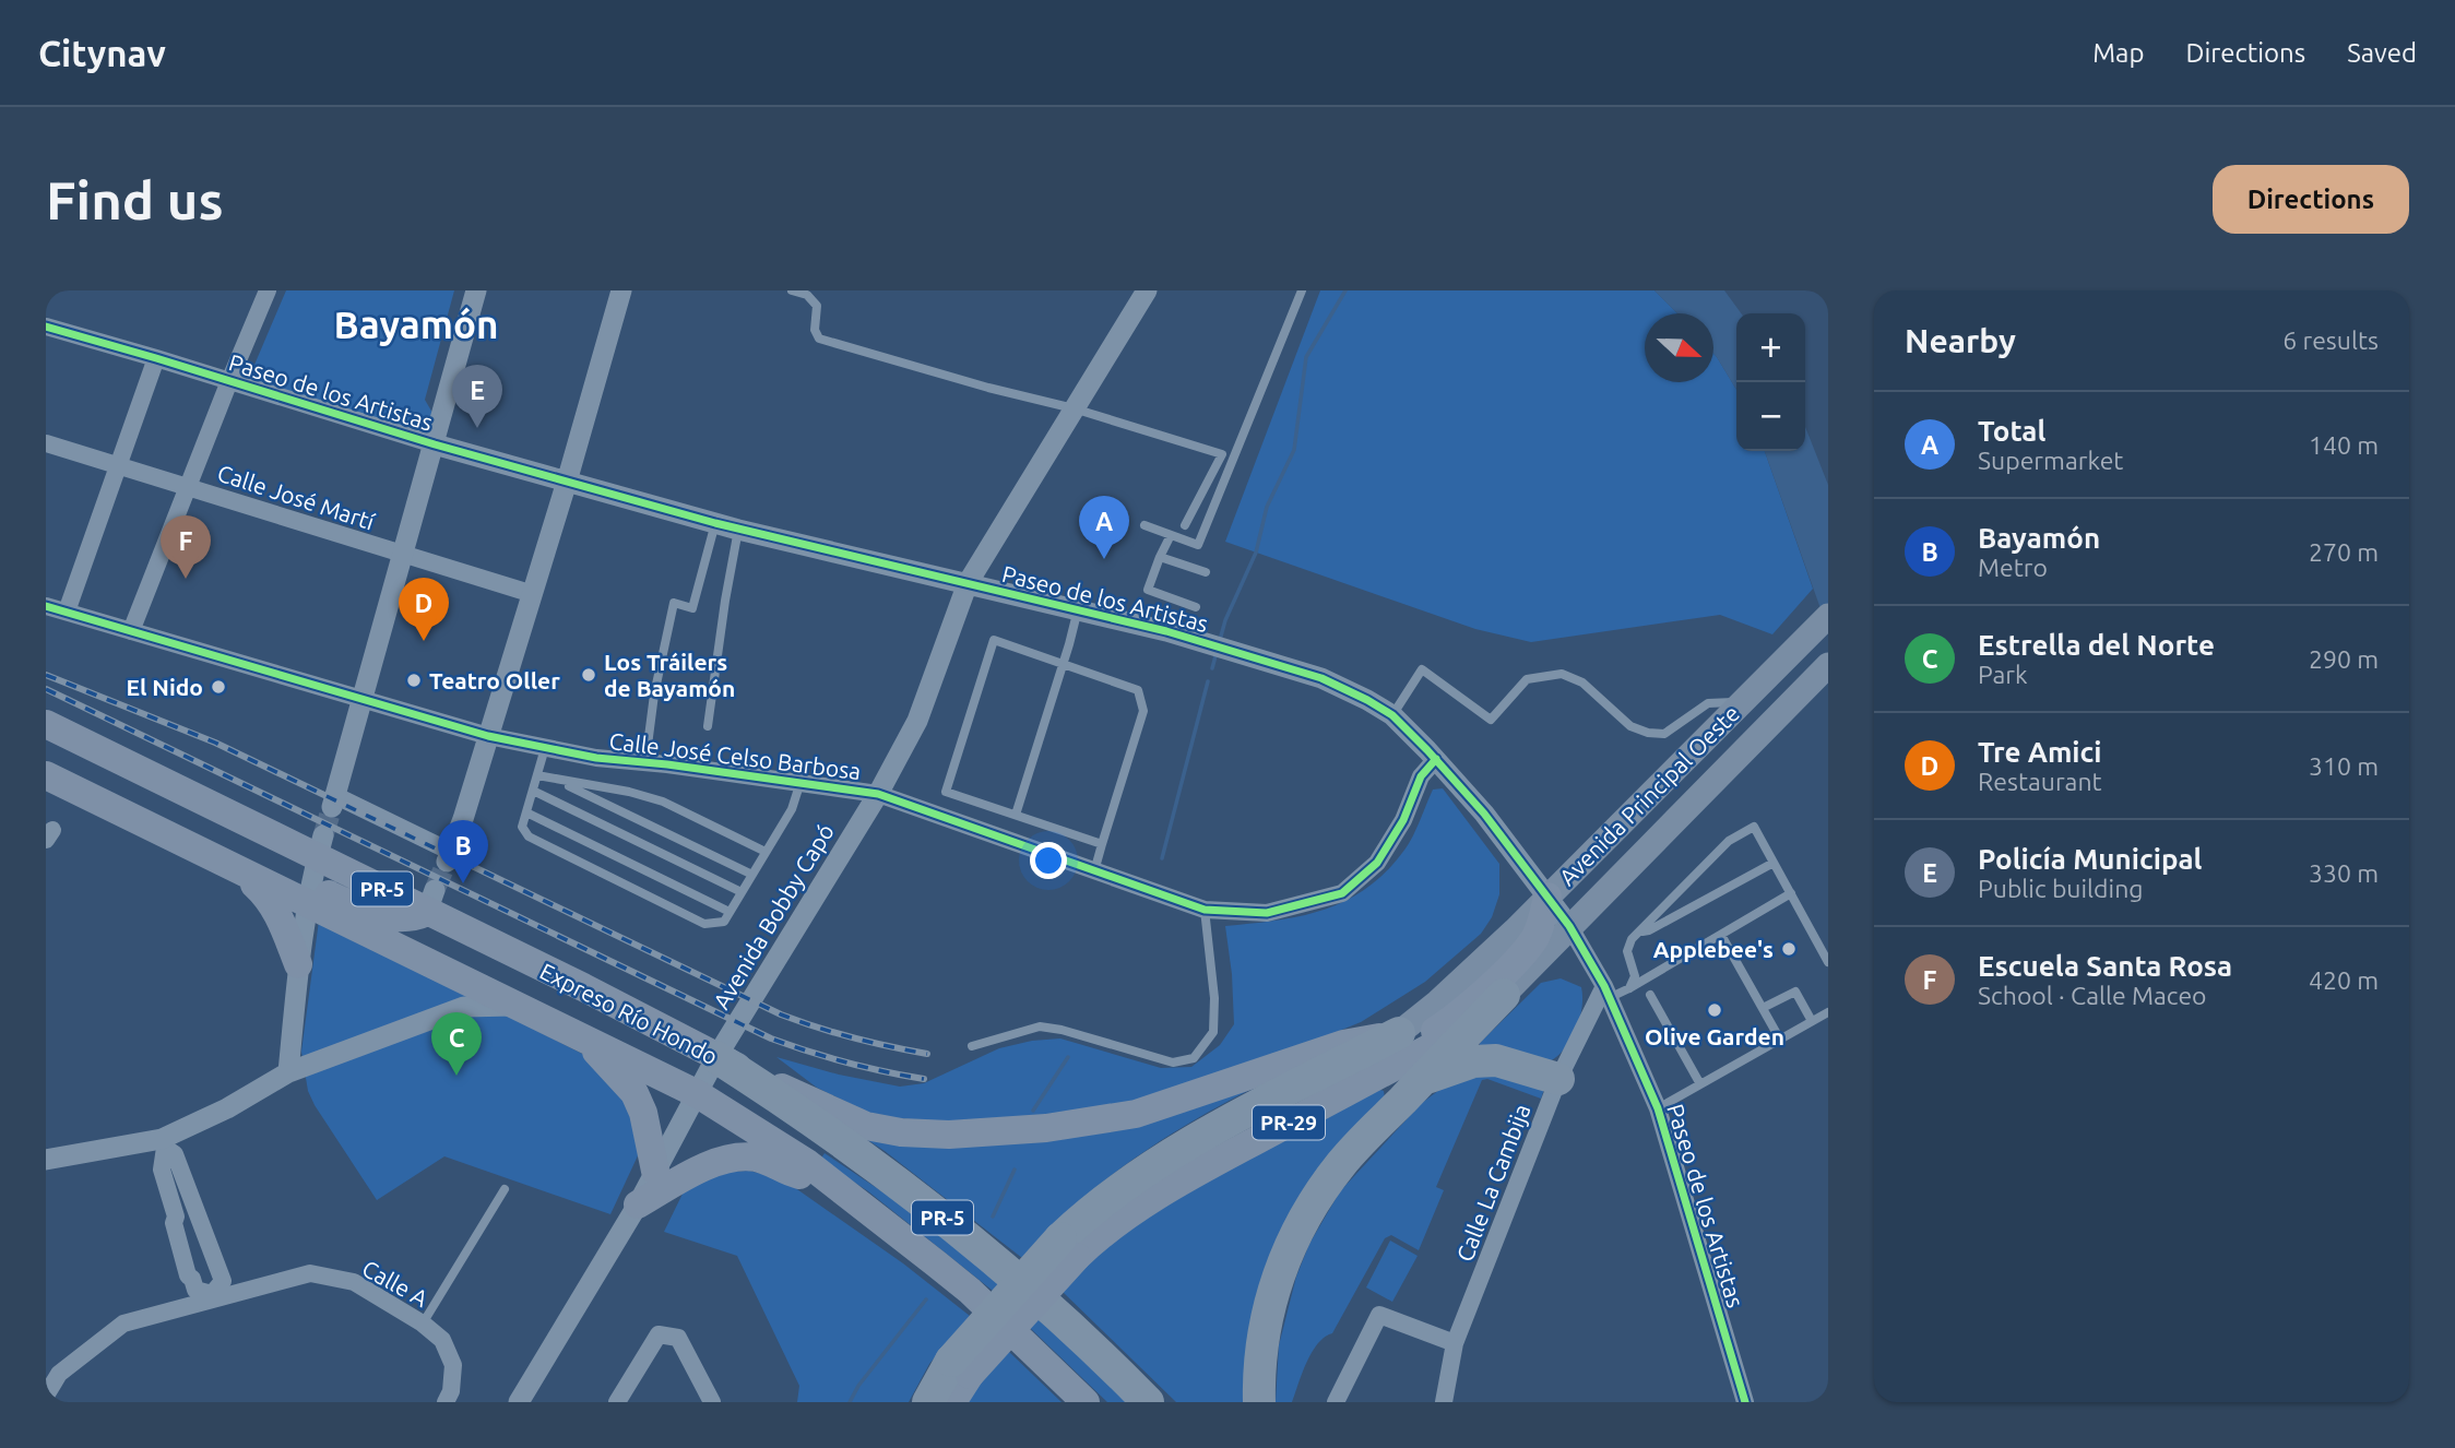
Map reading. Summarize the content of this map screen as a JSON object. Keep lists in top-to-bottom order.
{
  "streets": {
    "highway": ["PR-5", "Expreso Río Hondo", "PR-29"],
    "main road": ["Avenida Principal Oeste"],
    "street": [
      "Paseo de los Artistas",
      "Calle José Martí",
      "Calle José Celso Barbosa",
      "Avenida Bobby Capó",
      "Calle La Cambija",
      "Calle A"
    ]
  },
  "crossings": [
    ["Paseo de los Artistas", "Calle José Celso Barbosa"],
    ["Paseo de los Artistas", "Avenida Principal Oeste"],
    ["Paseo de los Artistas", "Avenida Bobby Capó"],
    ["Paseo de los Artistas", "Calle La Cambija"],
    ["Calle José Celso Barbosa", "Avenida Bobby Capó"],
    ["Avenida Principal Oeste", "PR-29"],
    ["Avenida Bobby Capó", "Expreso Río Hondo"]
  ],
  "districts": ["Bayamón"],
  "places": [
    "Los Tráilers de Bayamón",
    "Teatro Oller",
    "El Nido",
    "Applebee's",
    "Olive Garden"
  ],
  "north": "right",
  "page": {
    "header": "Citynav",
    "nav": ["Map", "Directions", "Saved"],
    "buttons": "Directions",
    "title": "Find us",
    "heading": ["Nearby", "6 results"],
    "map_buttons": ["+", "−"],
    "pins": [
      "E",
      "A",
      "F",
      "D",
      "B",
      "C"
    ],
    "list": [
      {
        "mark": "A",
        "name": "Total",
        "note": "Supermarket",
        "value": "140 m"
      },
      {
        "mark": "B",
        "name": "Bayamón",
        "note": "Metro",
        "value": "270 m"
      },
      {
        "mark": "C",
        "name": "Estrella del Norte",
        "note": "Park",
        "value": "290 m"
      },
      {
        "mark": "D",
        "name": "Tre Amici",
        "note": "Restaurant",
        "value": "310 m"
      },
      {
        "mark": "E",
        "name": "Policía Municipal",
        "note": "Public building",
        "value": "330 m"
      },
      {
        "mark": "F",
        "name": "Escuela Santa Rosa",
        "note": "School · Calle Maceo",
        "value": "420 m"
      }
    ]
  }
}
